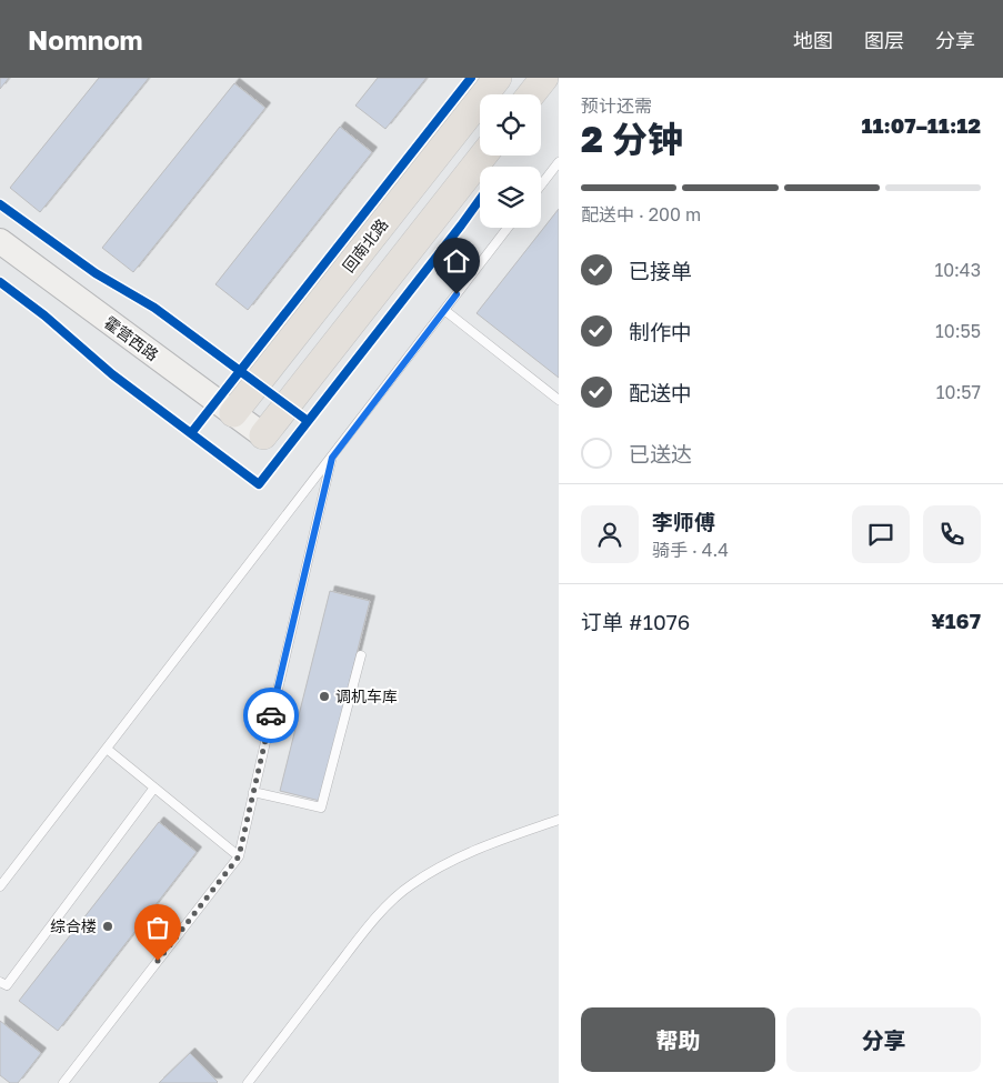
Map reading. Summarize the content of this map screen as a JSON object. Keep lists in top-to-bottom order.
{
  "streets": {
    "main road": ["回南北路"],
    "street": ["霍营西路"]
  },
  "crossings": [
    ["回南北路", "霍营西路"]
  ],
  "places": ["调机车库", "综合楼"],
  "page": {
    "header": "Nomnom",
    "nav": ["地图", "图层", "分享"],
    "heading": ["2 分钟", "预计还需", "11:07–11:12"],
    "panel": [
      "李师傅",
      "骑手 · 4.4",
      "订单 #1076",
      "¥167"
    ],
    "bar": "配送中 · 200 m",
    "list": [
      ["已接单", "10:43"],
      ["制作中", "10:55"],
      ["配送中", "10:57"],
      "已送达"
    ],
    "buttons": ["帮助", "分享"]
  }
}
